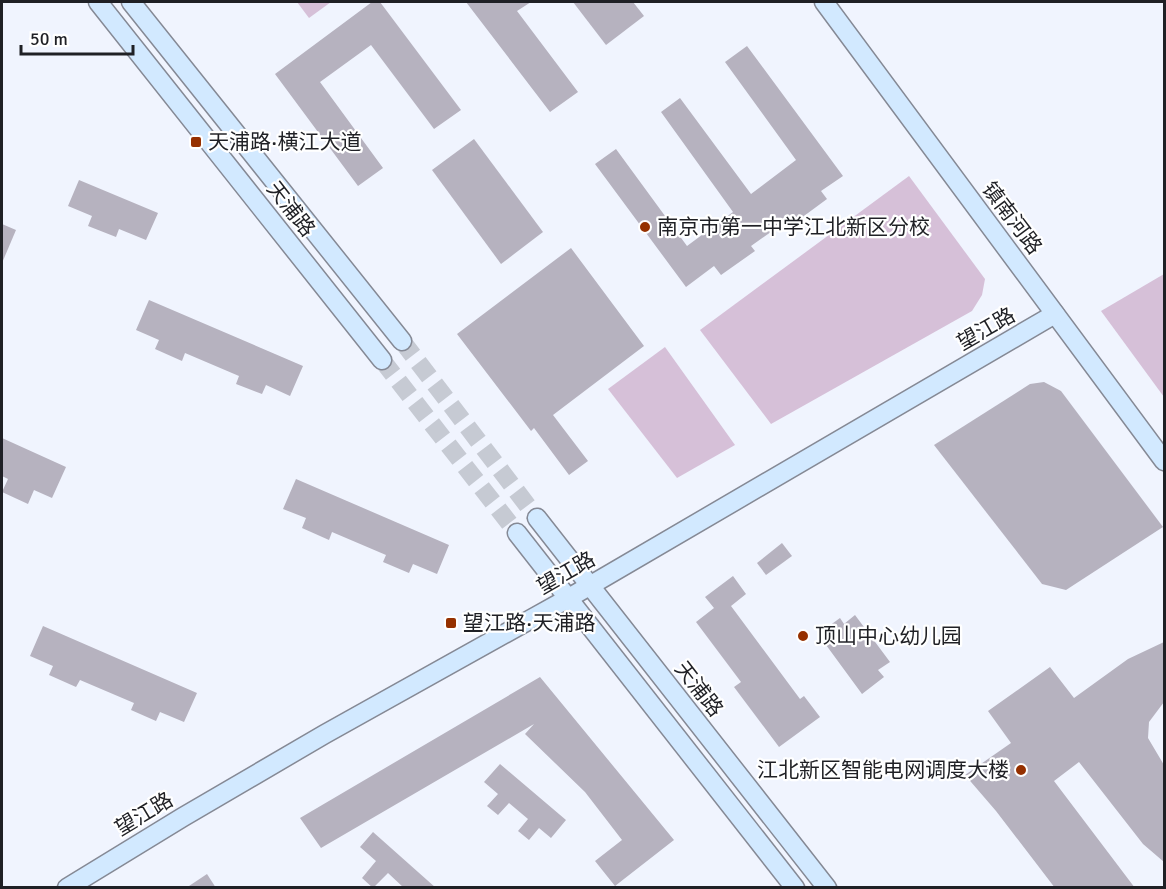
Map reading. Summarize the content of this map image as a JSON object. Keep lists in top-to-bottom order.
{
  "streets": {
    "street": ["天浦路", "镇南河路", "望江路"]
  },
  "crossings": [
    ["天浦路", "望江路"],
    ["镇南河路", "望江路"]
  ],
  "places": {
    "transit": ["天浦路·横江大道", "望江路·天浦路"],
    "other": ["南京市第一中学江北新区分校", "顶山中心幼儿园", "江北新区智能电网调度大楼"]
  },
  "scale_bar": "50 m"
}
